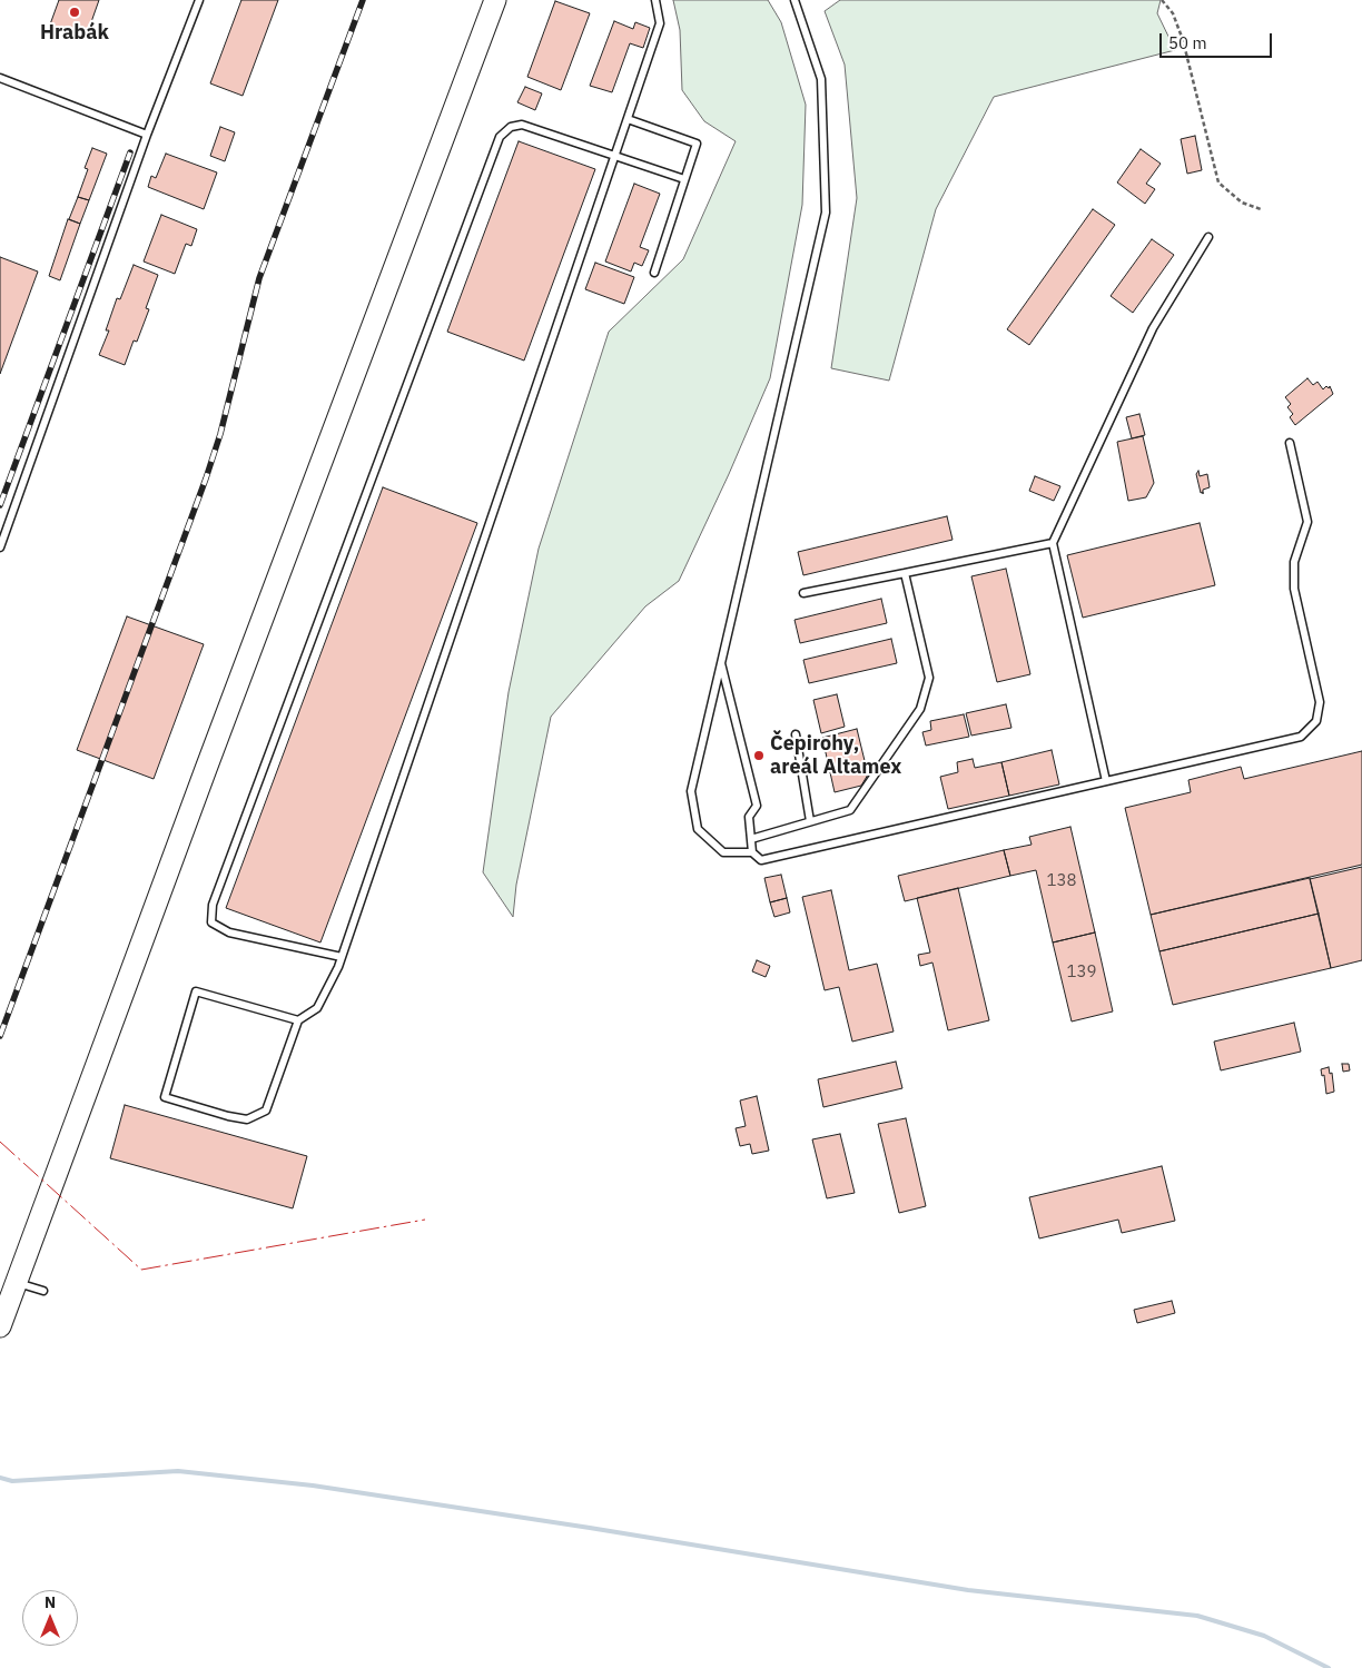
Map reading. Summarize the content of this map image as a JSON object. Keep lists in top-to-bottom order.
{
  "places": ["Hrabák", "Čepirohy, areál Altamex"],
  "house_numbers": ["138", "139"],
  "scale_bar": "50 m",
  "north": "top"
}
